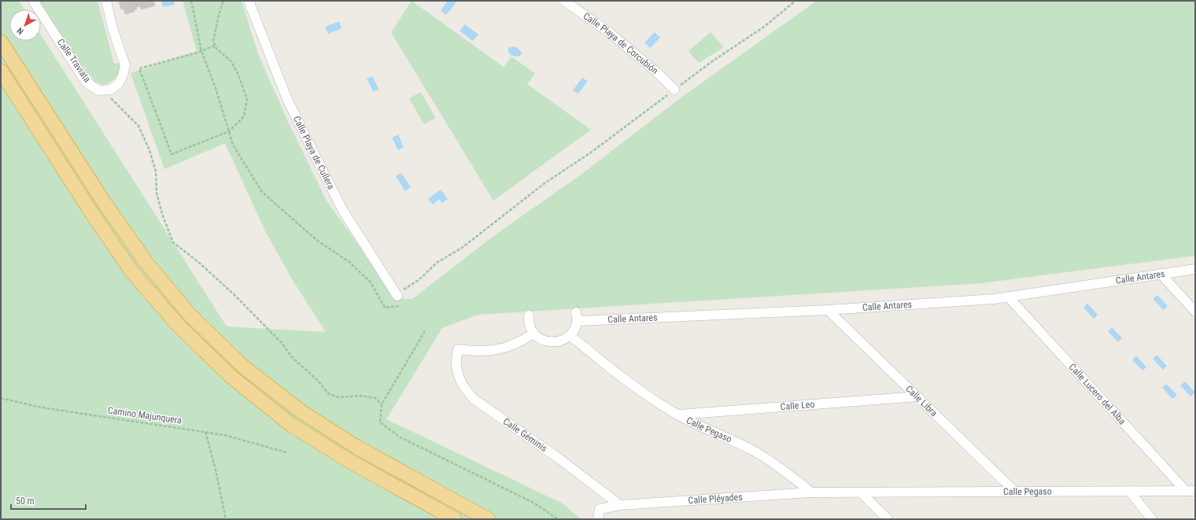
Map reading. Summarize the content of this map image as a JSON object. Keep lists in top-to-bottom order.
{
  "streets": {
    "street": [
      "Calle Playa de Corcubión",
      "Calle Traviata",
      "Calle Playa de Cullera",
      "Calle Antares",
      "Calle Lucero del Alba",
      "Calle Libra",
      "Calle Leo",
      "Calle Pegaso",
      "Calle Géminis",
      "Calle Pléyades"
    ],
    "path": ["Camino Majunquera"]
  },
  "crossings": [
    ["Calle Antares", "Calle Lucero del Alba"],
    ["Calle Antares", "Calle Libra"],
    ["Calle Antares", "Calle Pegaso"],
    ["Calle Lucero del Alba", "Calle Pegaso"],
    ["Calle Libra", "Calle Leo"],
    ["Calle Libra", "Calle Pegaso"],
    ["Calle Leo", "Calle Pegaso"],
    ["Calle Pegaso", "Calle Pléyades"],
    ["Calle Géminis", "Calle Pléyades"]
  ],
  "scale_bar": "50 m",
  "north": "bottom left"
}
